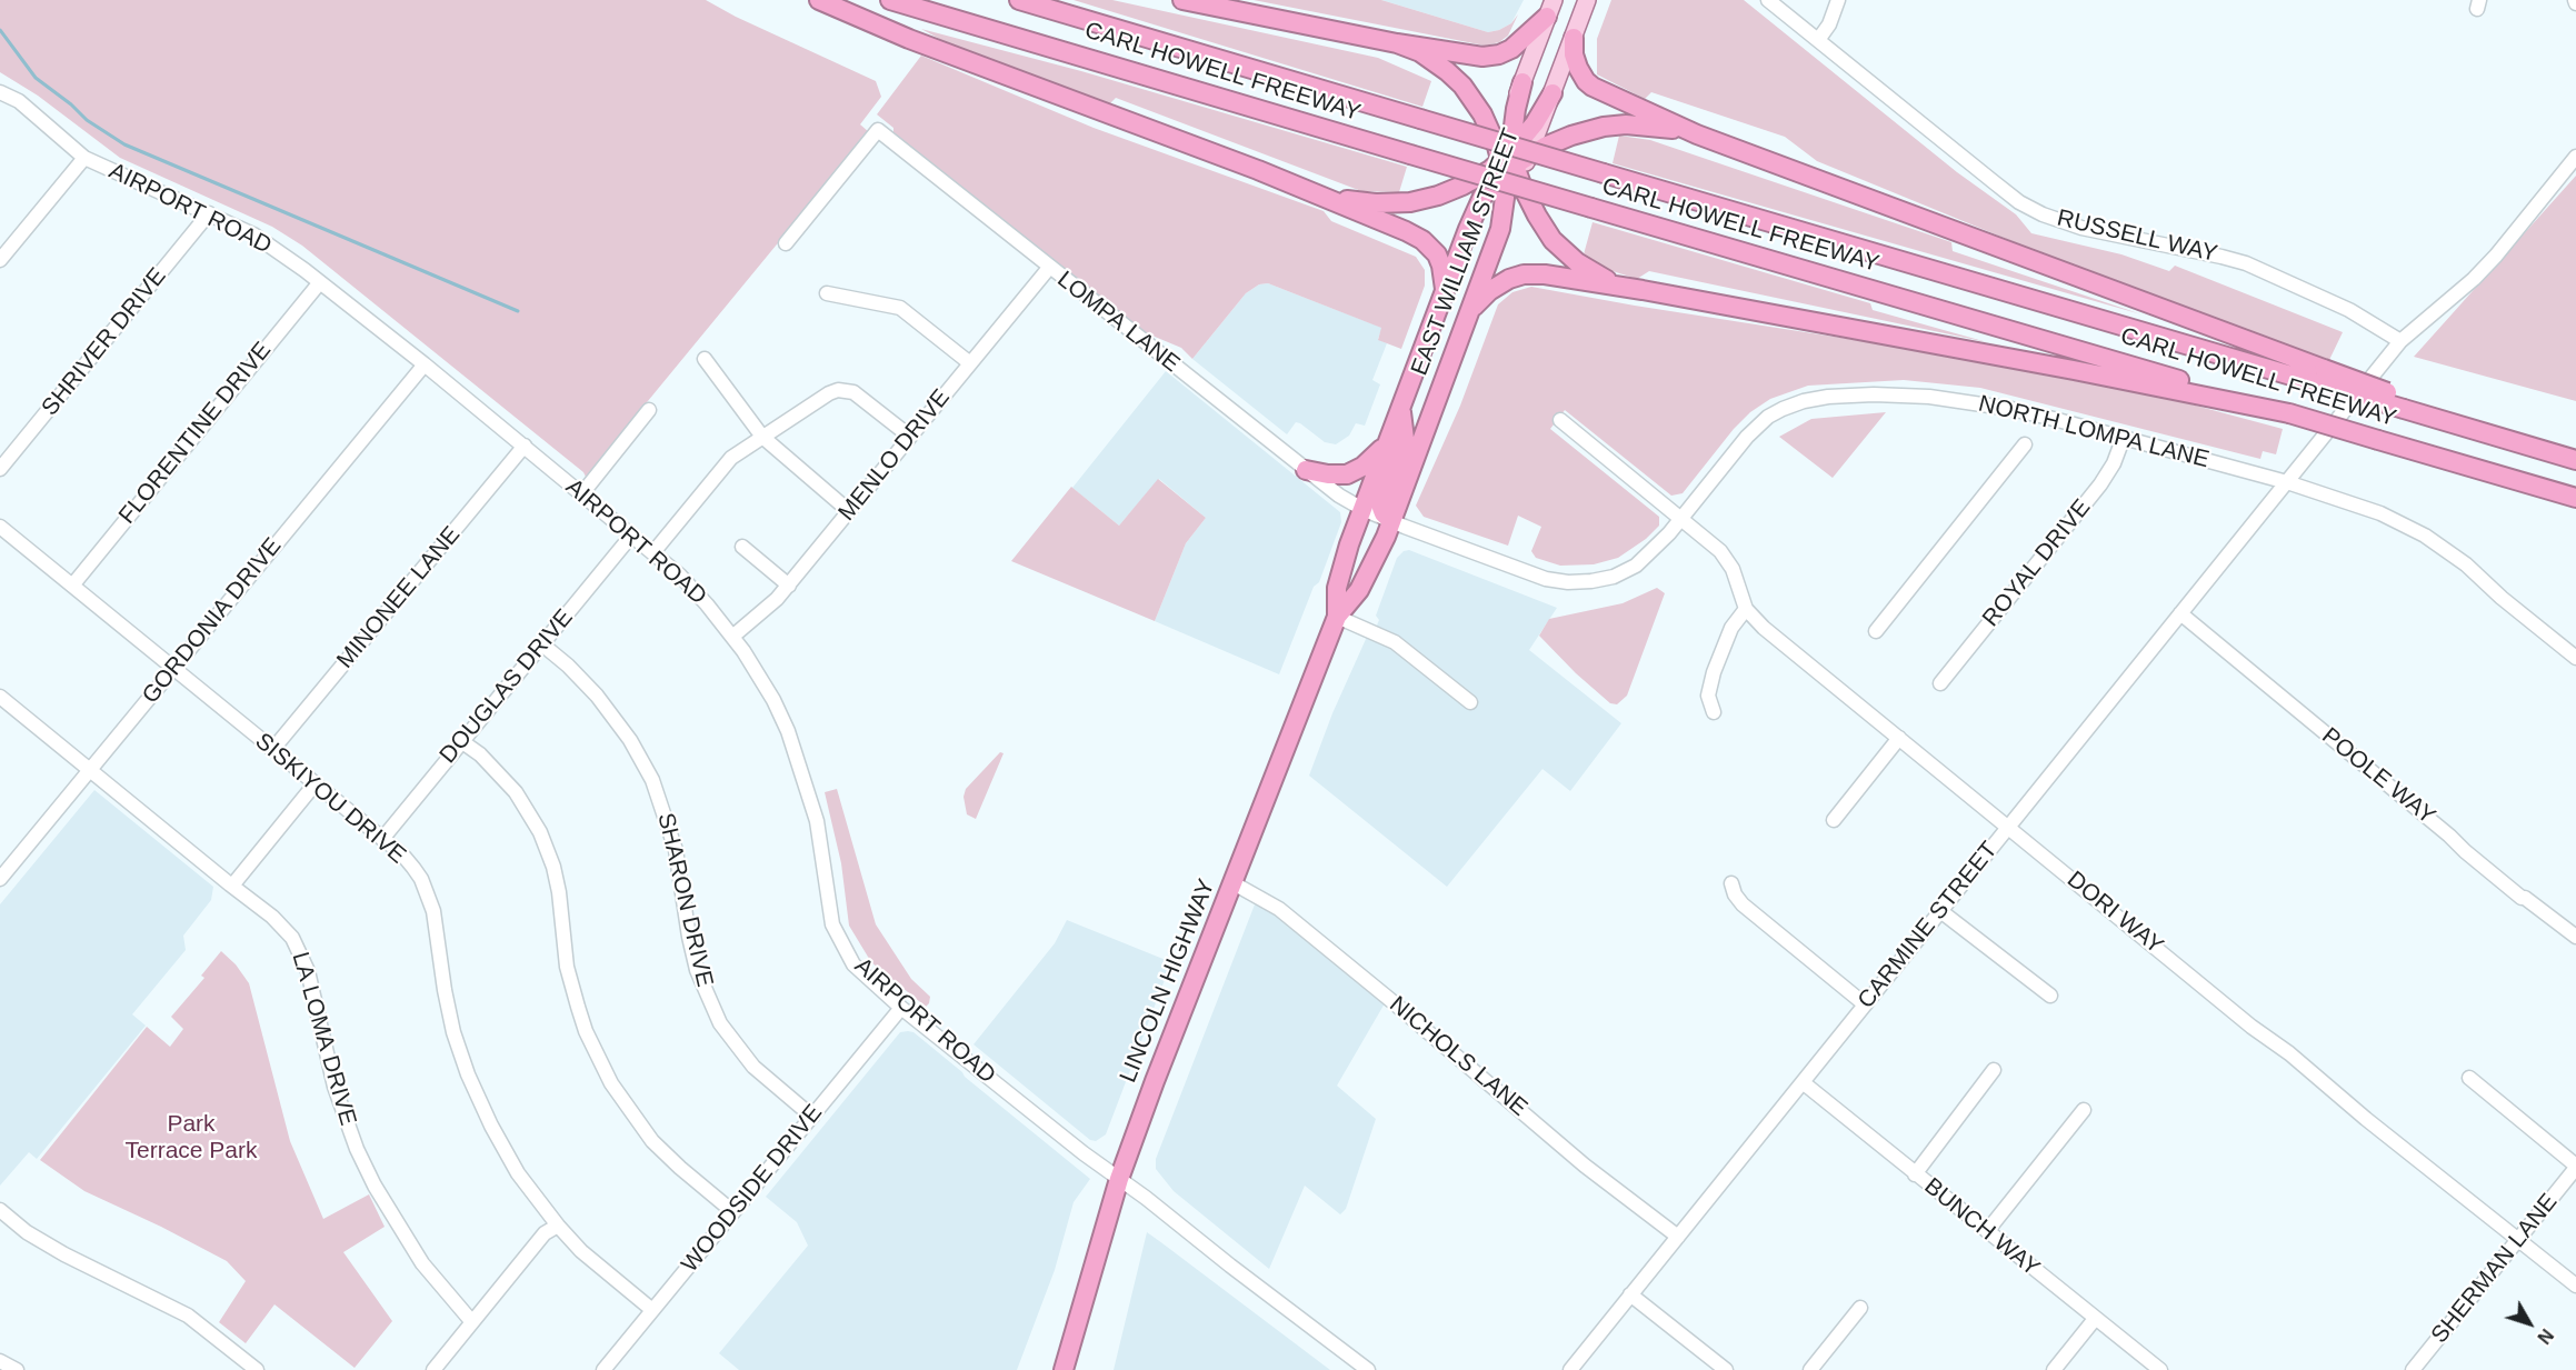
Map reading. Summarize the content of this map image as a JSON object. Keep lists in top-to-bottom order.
{
  "streets": {
    "highway": ["CARL HOWELL FREEWAY", "EAST WILLIAM STREET", "LINCOLN HIGHWAY"],
    "street": [
      "AIRPORT ROAD",
      "RUSSELL WAY",
      "LOMPA LANE",
      "SHRIVER DRIVE",
      "NORTH LOMPA LANE",
      "FLORENTINE DRIVE",
      "MENLO DRIVE",
      "ROYAL DRIVE",
      "MINONEE LANE",
      "GORDONIA DRIVE",
      "DOUGLAS DRIVE",
      "POOLE WAY",
      "SISKIYOU DRIVE",
      "SHARON DRIVE",
      "DORI WAY",
      "CARMINE STREET",
      "LA LOMA DRIVE",
      "NICHOLS LANE",
      "WOODSIDE DRIVE",
      "BUNCH WAY",
      "SHERMAN LANE"
    ]
  },
  "crossings": [
    ["AIRPORT ROAD", "SHRIVER DRIVE"],
    ["AIRPORT ROAD", "FLORENTINE DRIVE"],
    ["AIRPORT ROAD", "MENLO DRIVE"],
    ["AIRPORT ROAD", "MINONEE LANE"],
    ["AIRPORT ROAD", "GORDONIA DRIVE"],
    ["AIRPORT ROAD", "DOUGLAS DRIVE"],
    ["AIRPORT ROAD", "LINCOLN HIGHWAY"],
    ["AIRPORT ROAD", "WOODSIDE DRIVE"],
    ["RUSSELL WAY", "CARMINE STREET"],
    ["EAST WILLIAM STREET", "LOMPA LANE"],
    ["EAST WILLIAM STREET", "NORTH LOMPA LANE"],
    ["EAST WILLIAM STREET", "LINCOLN HIGHWAY"],
    ["LOMPA LANE", "NORTH LOMPA LANE"],
    ["LOMPA LANE", "MENLO DRIVE"],
    ["LOMPA LANE", "LINCOLN HIGHWAY"],
    ["NORTH LOMPA LANE", "ROYAL DRIVE"],
    ["NORTH LOMPA LANE", "DORI WAY"],
    ["NORTH LOMPA LANE", "CARMINE STREET"],
    ["NORTH LOMPA LANE", "LINCOLN HIGHWAY"],
    ["FLORENTINE DRIVE", "SISKIYOU DRIVE"],
    ["MINONEE LANE", "SISKIYOU DRIVE"],
    ["GORDONIA DRIVE", "SISKIYOU DRIVE"],
    ["GORDONIA DRIVE", "LA LOMA DRIVE"],
    ["DOUGLAS DRIVE", "SISKIYOU DRIVE"],
    ["DOUGLAS DRIVE", "SHARON DRIVE"],
    ["POOLE WAY", "CARMINE STREET"],
    ["SISKIYOU DRIVE", "WOODSIDE DRIVE"],
    ["SHARON DRIVE", "WOODSIDE DRIVE"],
    ["DORI WAY", "CARMINE STREET"],
    ["DORI WAY", "SHERMAN LANE"],
    ["CARMINE STREET", "NICHOLS LANE"],
    ["CARMINE STREET", "BUNCH WAY"],
    ["LINCOLN HIGHWAY", "NICHOLS LANE"]
  ],
  "parks": ["Park Terrace Park"],
  "north": "bottom right"
}
